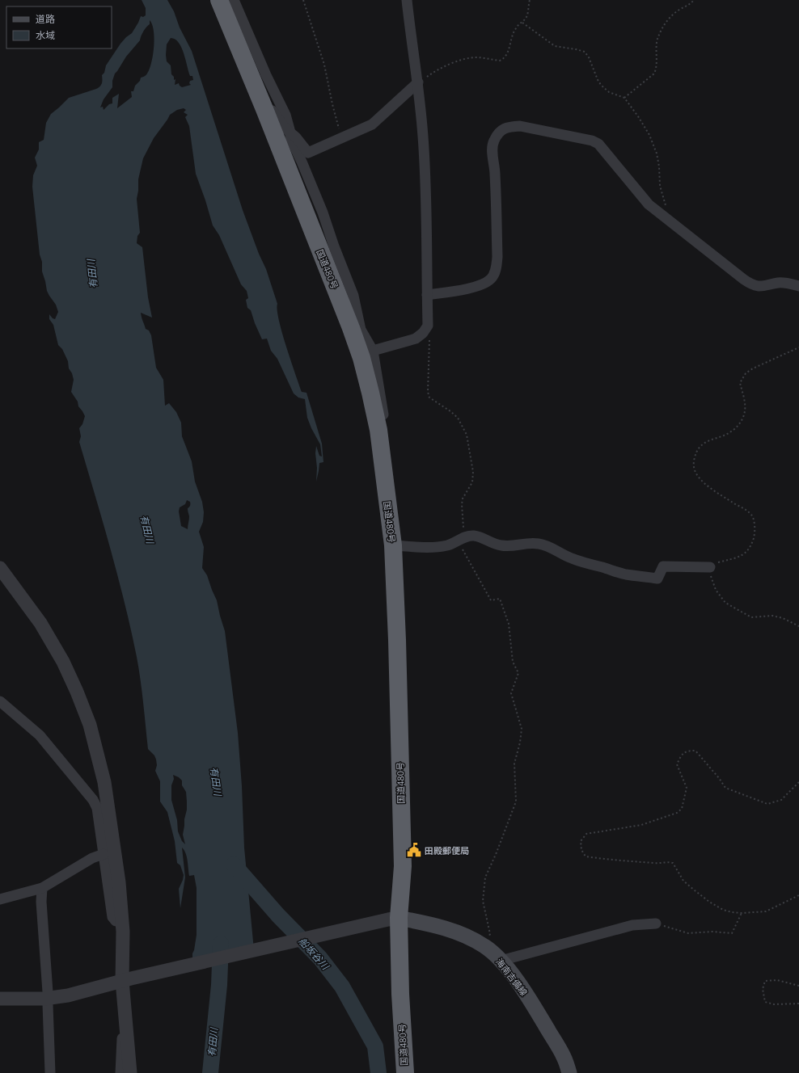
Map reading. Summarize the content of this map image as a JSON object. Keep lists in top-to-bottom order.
{
  "streets": {
    "highway": ["国道480号"],
    "main road": ["海南吉備線"]
  },
  "crossings": [
    ["国道480号", "海南吉備線"]
  ],
  "water": ["有田川", "船坂谷川"],
  "places": {
    "public building": ["田殿郵便局"]
  },
  "legend": ["道路", "水域"]
}
